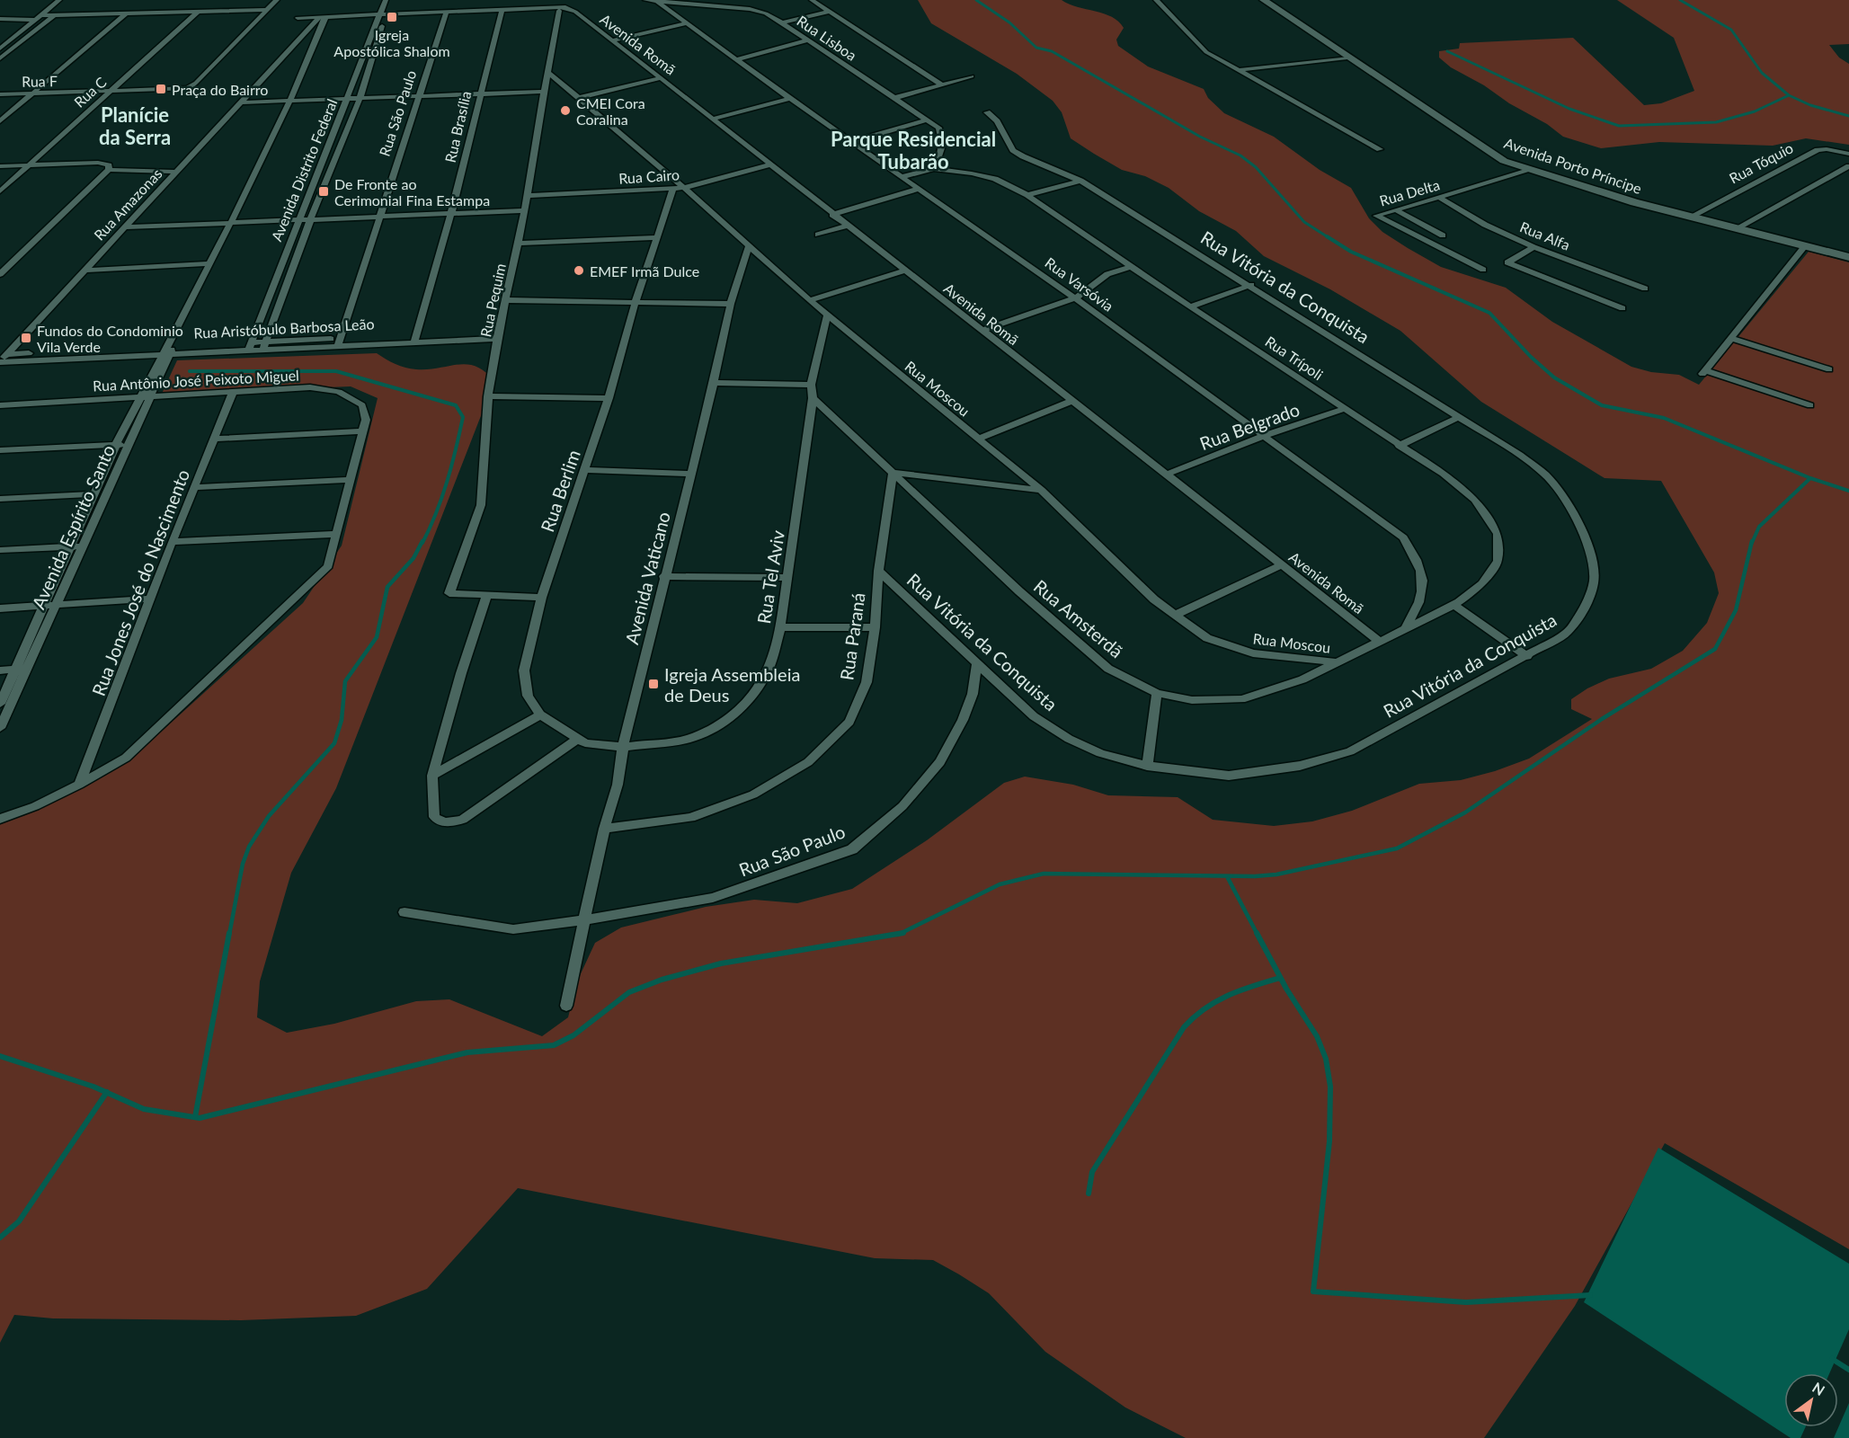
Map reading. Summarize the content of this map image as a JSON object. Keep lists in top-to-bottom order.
{
  "streets": {
    "street": [
      "Rua Lisboa",
      "Avenida Romã",
      "Rua F",
      "Rua C",
      "Rua São Paulo",
      "Rua Brasília",
      "Rua Tóquio",
      "Avenida Porto Príncipe",
      "Avenida Distrito Federal",
      "Rua Cairo",
      "Rua Delta",
      "Rua Amazonas",
      "Rua Alfa",
      "Rua Varsóvia",
      "Rua Vitória da Conquista",
      "Rua Pequim",
      "Rua Trípoli",
      "Rua Antônio José Peixoto Miguel",
      "Rua Moscou",
      "Rua Belgrado",
      "Rua Berlim",
      "Avenida Espírito Santo",
      "Rua Tel Aviv",
      "Avenida Vaticano",
      "Rua Jones José do Nascimento",
      "Rua Amsterdã",
      "Rua Paraná"
    ]
  },
  "crossings": [
    ["Rua Lisboa", "Rua Varsóvia"],
    ["Rua Lisboa", "Rua Trípoli"],
    ["Avenida Romã", "Rua Cairo"],
    ["Avenida Romã", "Rua Pequim"],
    ["Avenida Romã", "Rua Trípoli"],
    ["Avenida Romã", "Rua Belgrado"],
    ["Avenida Romã", "Rua Amsterdã"],
    ["Rua F", "Rua C"],
    ["Rua São Paulo", "Rua Vitória da Conquista"],
    ["Rua São Paulo", "Avenida Vaticano"],
    ["Rua Tóquio", "Avenida Porto Príncipe"],
    ["Avenida Porto Príncipe", "Rua Delta"],
    ["Rua Cairo", "Rua Pequim"],
    ["Rua Cairo", "Rua Moscou"],
    ["Rua Cairo", "Rua Berlim"],
    ["Rua Delta", "Rua Alfa"],
    ["Rua Amazonas", "Avenida Espírito Santo"],
    ["Rua Varsóvia", "Rua Trípoli"],
    ["Rua Varsóvia", "Rua Belgrado"],
    ["Rua Vitória da Conquista", "Rua Paraná"],
    ["Rua Pequim", "Rua Moscou"],
    ["Rua Trípoli", "Rua Belgrado"],
    ["Rua Trípoli", "Rua Amsterdã"],
    ["Rua Antônio José Peixoto Miguel", "Avenida Espírito Santo"],
    ["Rua Antônio José Peixoto Miguel", "Rua Jones José do Nascimento"],
    ["Rua Moscou", "Rua Tel Aviv"],
    ["Rua Moscou", "Avenida Vaticano"],
    ["Rua Moscou", "Rua Amsterdã"],
    ["Rua Berlim", "Rua Tel Aviv"],
    ["Rua Berlim", "Avenida Vaticano"],
    ["Rua Tel Aviv", "Avenida Vaticano"],
    ["Rua Tel Aviv", "Rua Amsterdã"],
    ["Avenida Vaticano", "Rua Paraná"],
    ["Rua Amsterdã", "Rua Paraná"]
  ],
  "districts": ["Planície da Serra", "Parque Residencial Tubarão"],
  "places": {
    "transit": [
      "Igreja Apostólica Shalom",
      "Praça do Bairro",
      "De Fronte ao Cerimonial Fina Estampa",
      "Fundos do Condominio Vila Verde",
      "Igreja Assembleia de Deus"
    ],
    "other": ["CMEI Cora Coralina", "EMEF Irmã Dulce"]
  },
  "north": "top right"
}
